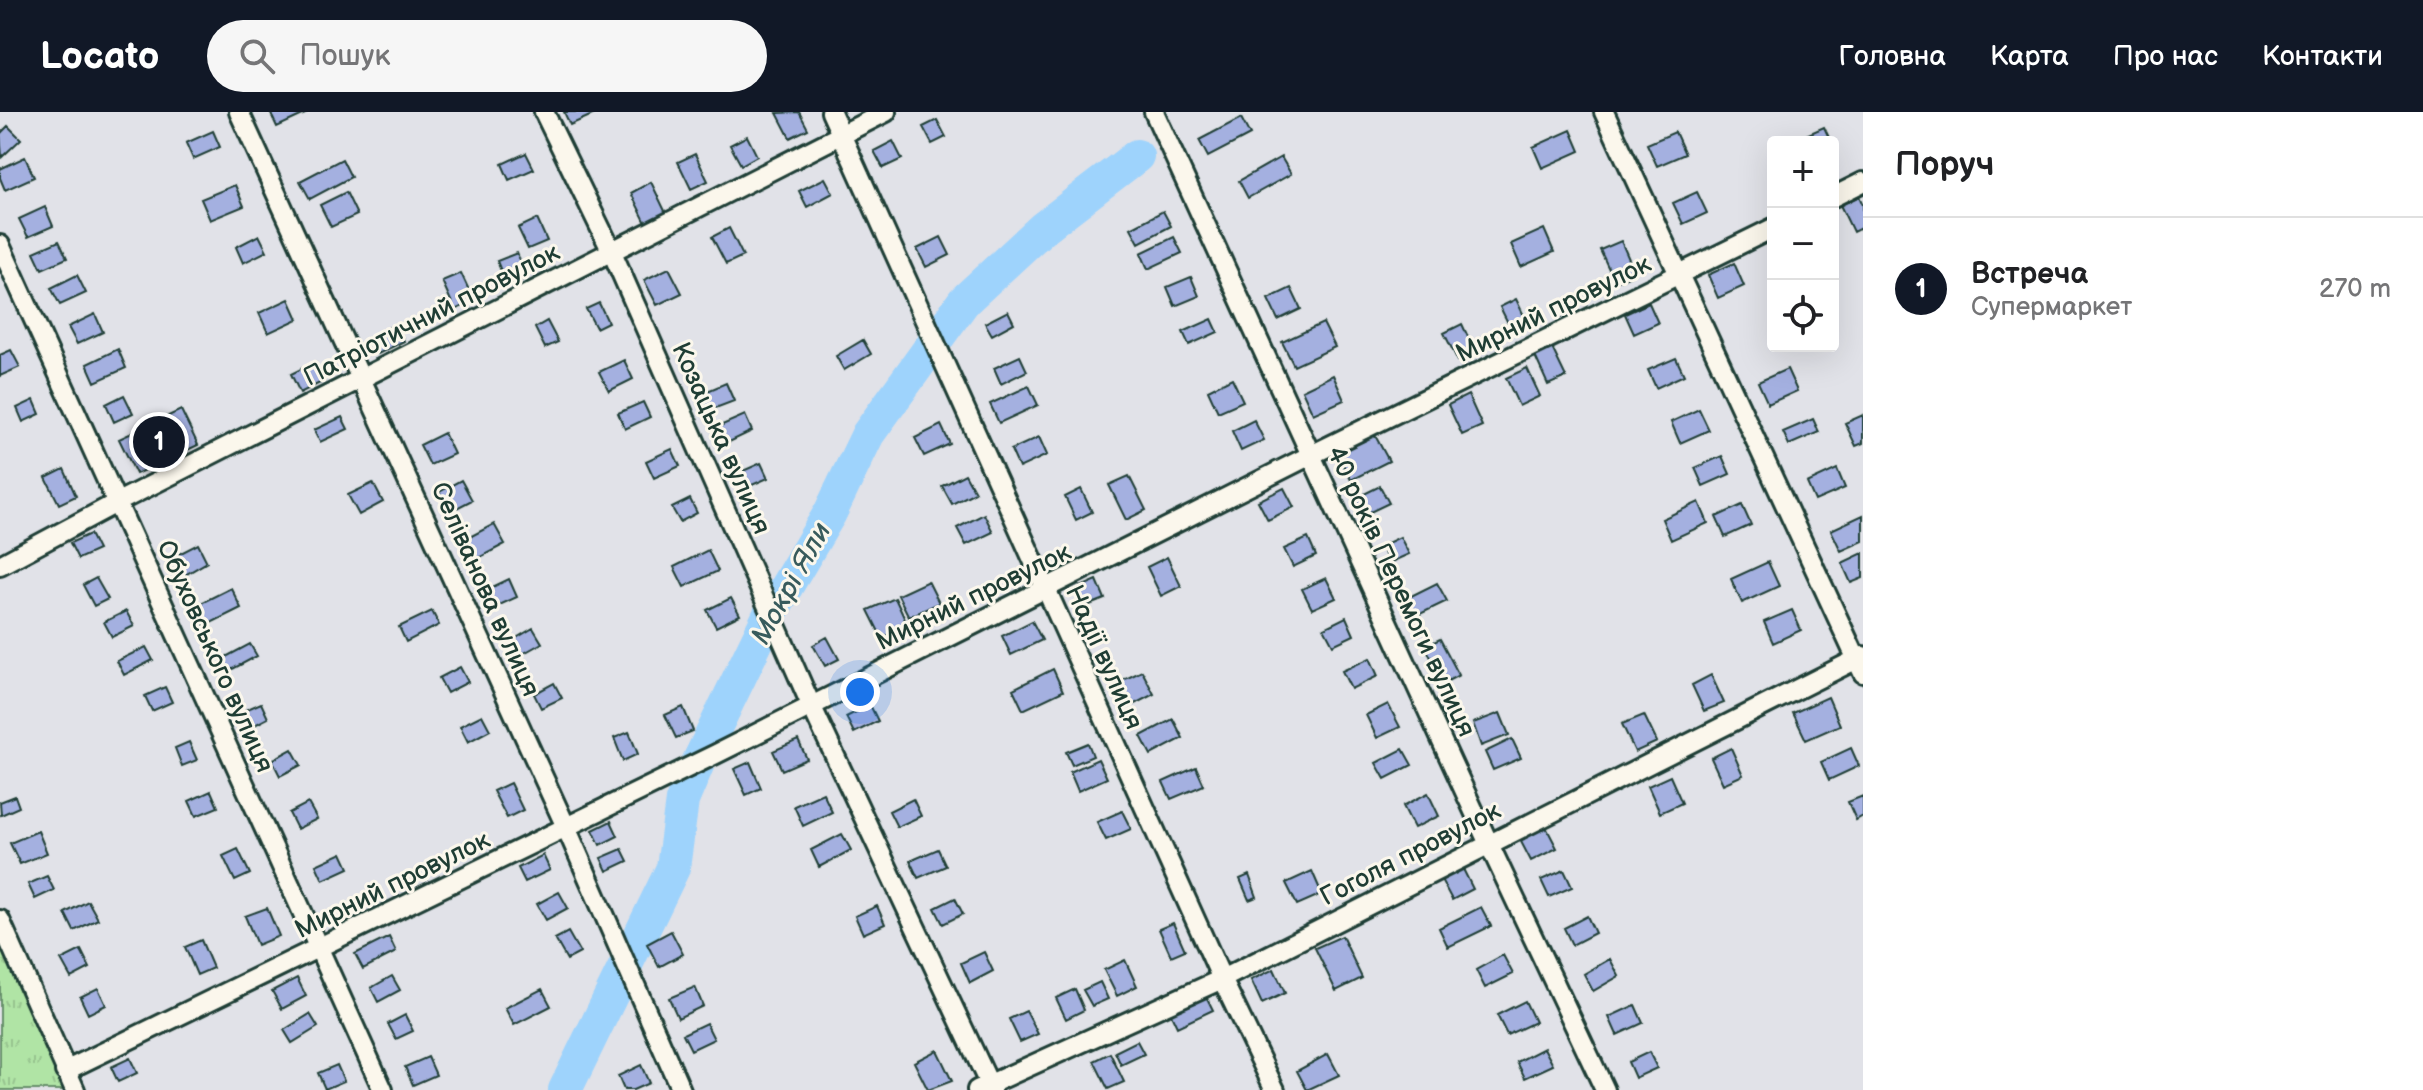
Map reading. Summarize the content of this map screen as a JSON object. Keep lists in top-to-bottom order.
{
  "streets": {
    "street": [
      "Мирний провулок",
      "Патріотичний провулок",
      "Козацька вулиця",
      "Селіванова вулиця",
      "40 років Перемоги вулиця",
      "Обуховського вулиця",
      "Надії вулиця",
      "Гоголя провулок"
    ]
  },
  "crossings": [
    ["Мирний провулок", "Козацька вулиця"],
    ["Мирний провулок", "Селіванова вулиця"],
    ["Мирний провулок", "40 років Перемоги вулиця"],
    ["Мирний провулок", "Обуховського вулиця"],
    ["Мирний провулок", "Надії вулиця"],
    ["Патріотичний провулок", "Козацька вулиця"],
    ["Патріотичний провулок", "Селіванова вулиця"],
    ["Патріотичний провулок", "Обуховського вулиця"],
    ["Патріотичний провулок", "Надії вулиця"],
    ["Козацька вулиця", "Гоголя провулок"],
    ["40 років Перемоги вулиця", "Гоголя провулок"],
    ["Надії вулиця", "Гоголя провулок"]
  ],
  "water": ["Мокрі Яли"],
  "page": {
    "header": "Locato",
    "search": "Пошук",
    "nav": [
      "Головна",
      "Карта",
      "Про нас",
      "Контакти"
    ],
    "heading": "Поруч",
    "map_buttons": ["+", "−"],
    "list": [
      {
        "mark": "1",
        "name": "Встреча",
        "note": "Супермаркет",
        "value": "270 m"
      }
    ],
    "pins": "1"
  }
}
